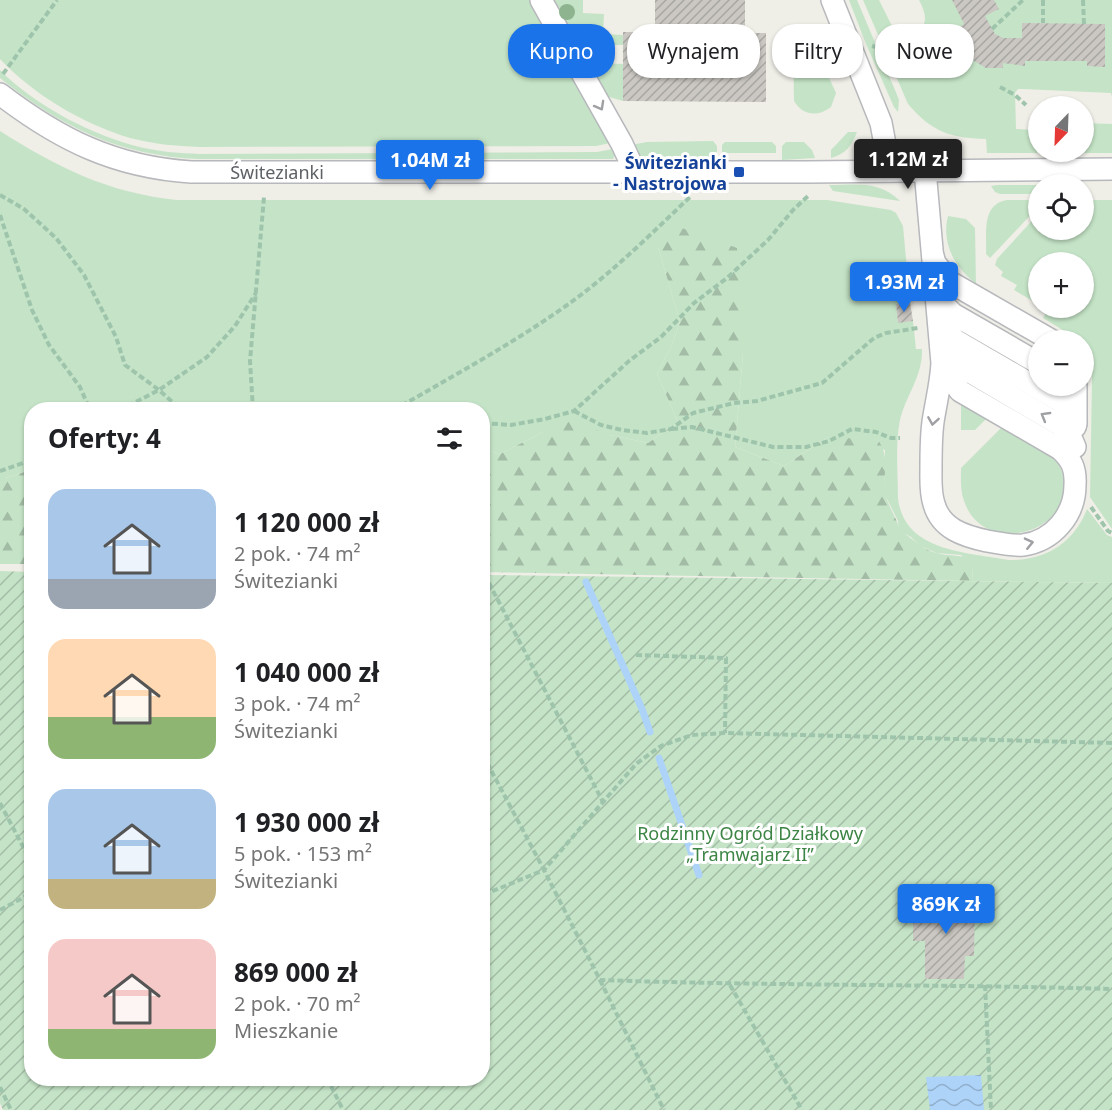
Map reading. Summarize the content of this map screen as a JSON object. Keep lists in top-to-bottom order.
{
  "streets": {
    "street": ["Świtezianki"]
  },
  "parks": ["Rodzinny Ogród Działkowy „Tramwajarz II”"],
  "places": {
    "transit": ["Świtezianki - Nastrojowa"]
  },
  "north": "bottom left",
  "page": {
    "chip": [
      "Kupno",
      "Wynajem",
      "Filtry",
      "Nowe"
    ],
    "map_buttons": ["+", "−"],
    "price": [
      "1.12M zł",
      "1.04M zł",
      "1.93M zł",
      "869K zł"
    ],
    "heading": "Oferty: 4",
    "list": [
      {
        "name": "1 120 000 zł",
        "note": "2 pok. · 74 m² · Świtezianki"
      },
      {
        "name": "1 040 000 zł",
        "note": "3 pok. · 74 m² · Świtezianki"
      },
      {
        "name": "1 930 000 zł",
        "note": "5 pok. · 153 m² · Świtezianki"
      },
      {
        "name": "869 000 zł",
        "note": "2 pok. · 70 m² · Mieszkanie"
      }
    ]
  }
}
